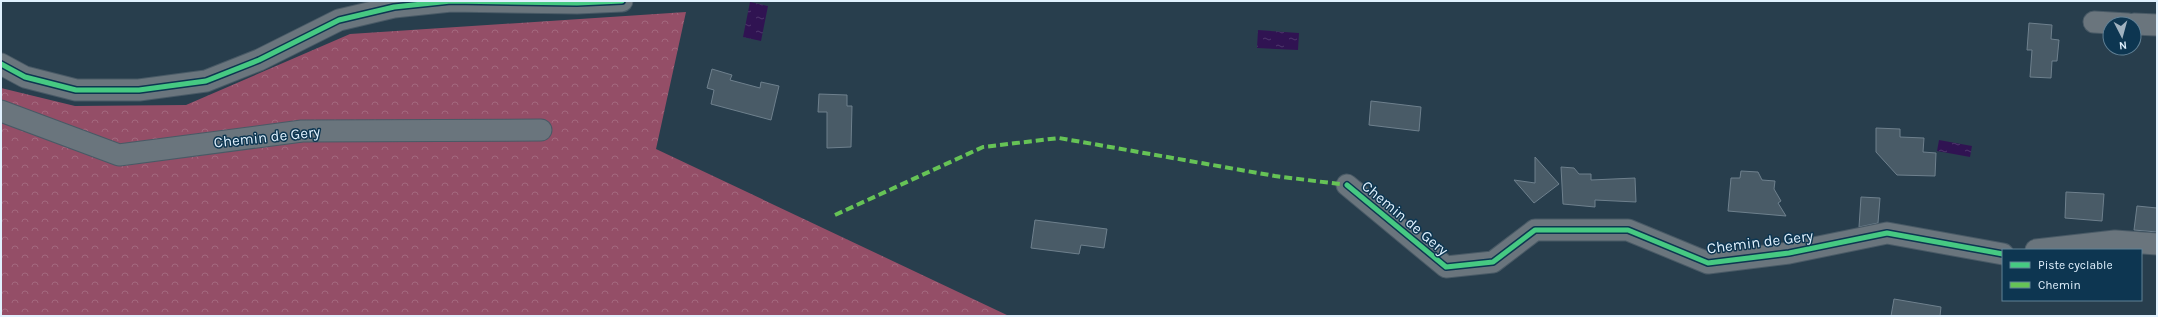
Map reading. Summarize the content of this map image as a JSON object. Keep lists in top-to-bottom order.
{
  "streets": {
    "street": ["Chemin de Gery"]
  },
  "legend": ["Piste cyclable", "Chemin"],
  "north": "bottom"
}
